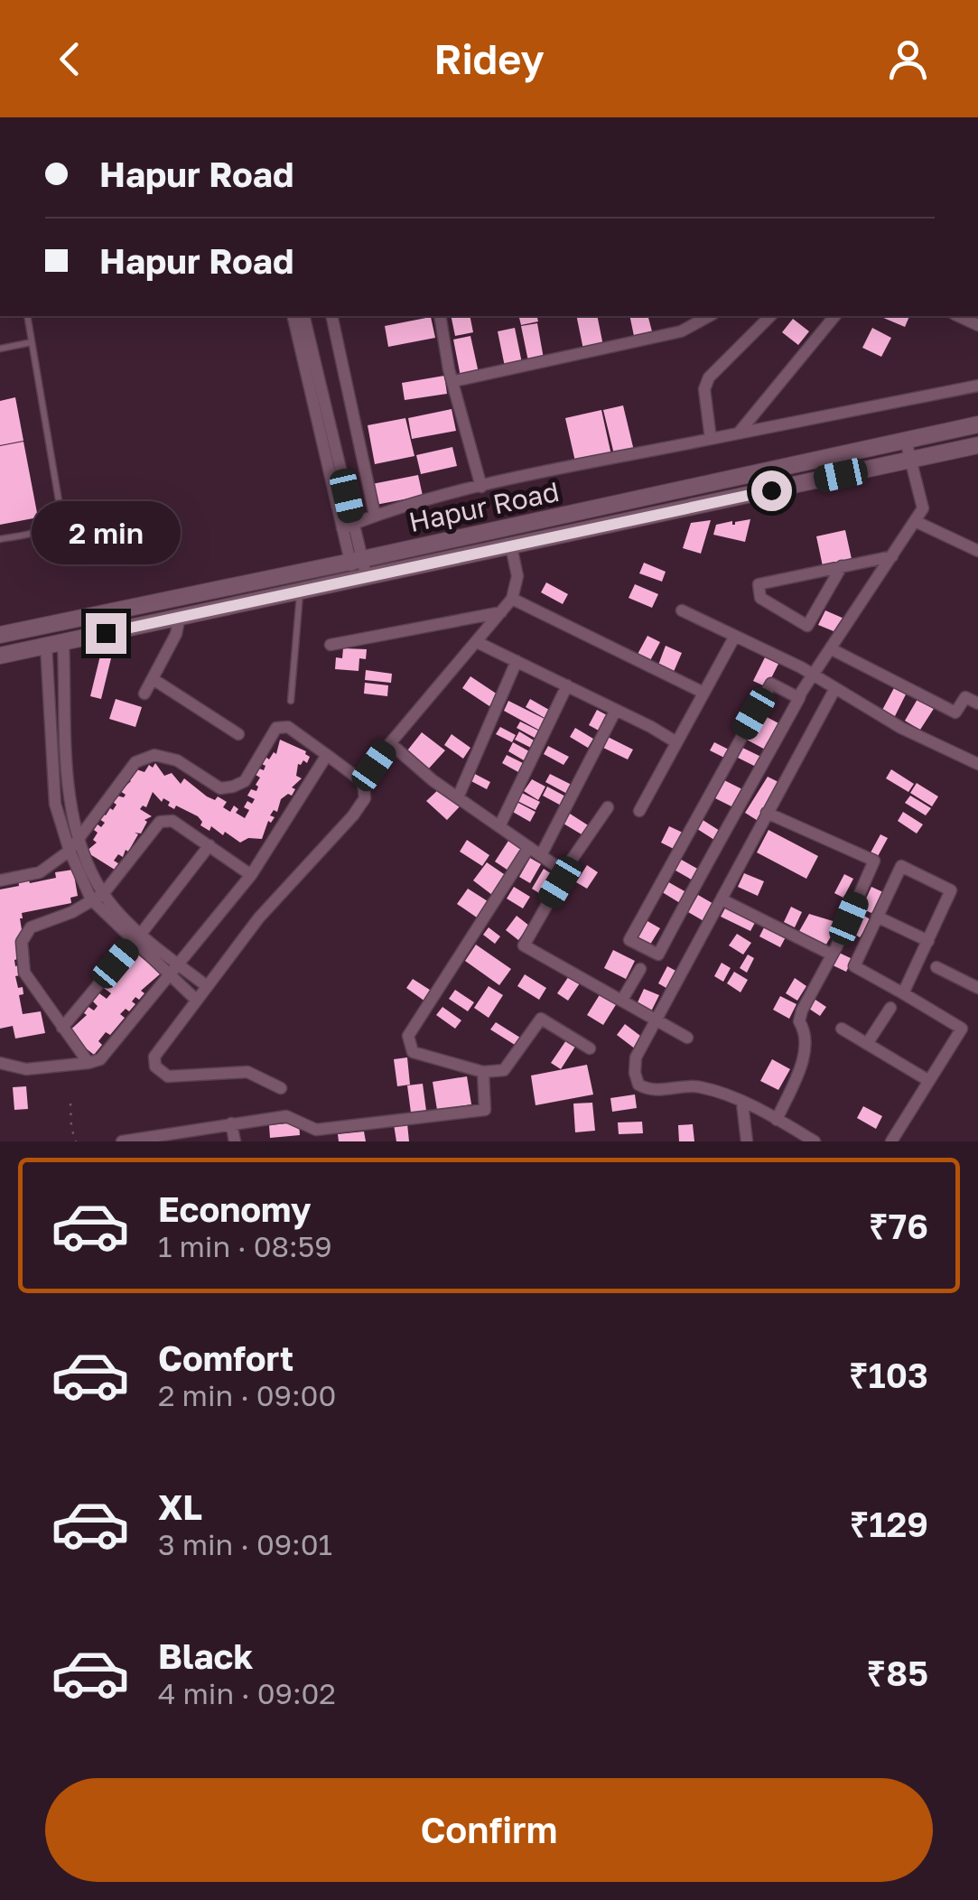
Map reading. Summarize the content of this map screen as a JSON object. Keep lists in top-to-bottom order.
{
  "streets": {
    "main road": ["Hapur Road"]
  },
  "page": {
    "header": "Ridey",
    "banner": ["Hapur Road", "Hapur Road"],
    "bubble": "2 min",
    "list": [
      {
        "name": "Economy",
        "note": "1 min · 08:59",
        "value": "₹76"
      },
      {
        "name": "Comfort",
        "note": "2 min · 09:00",
        "value": "₹103"
      },
      {
        "name": "XL",
        "note": "3 min · 09:01",
        "value": "₹129"
      },
      {
        "name": "Black",
        "note": "4 min · 09:02",
        "value": "₹85"
      }
    ],
    "buttons": "Confirm"
  }
}
